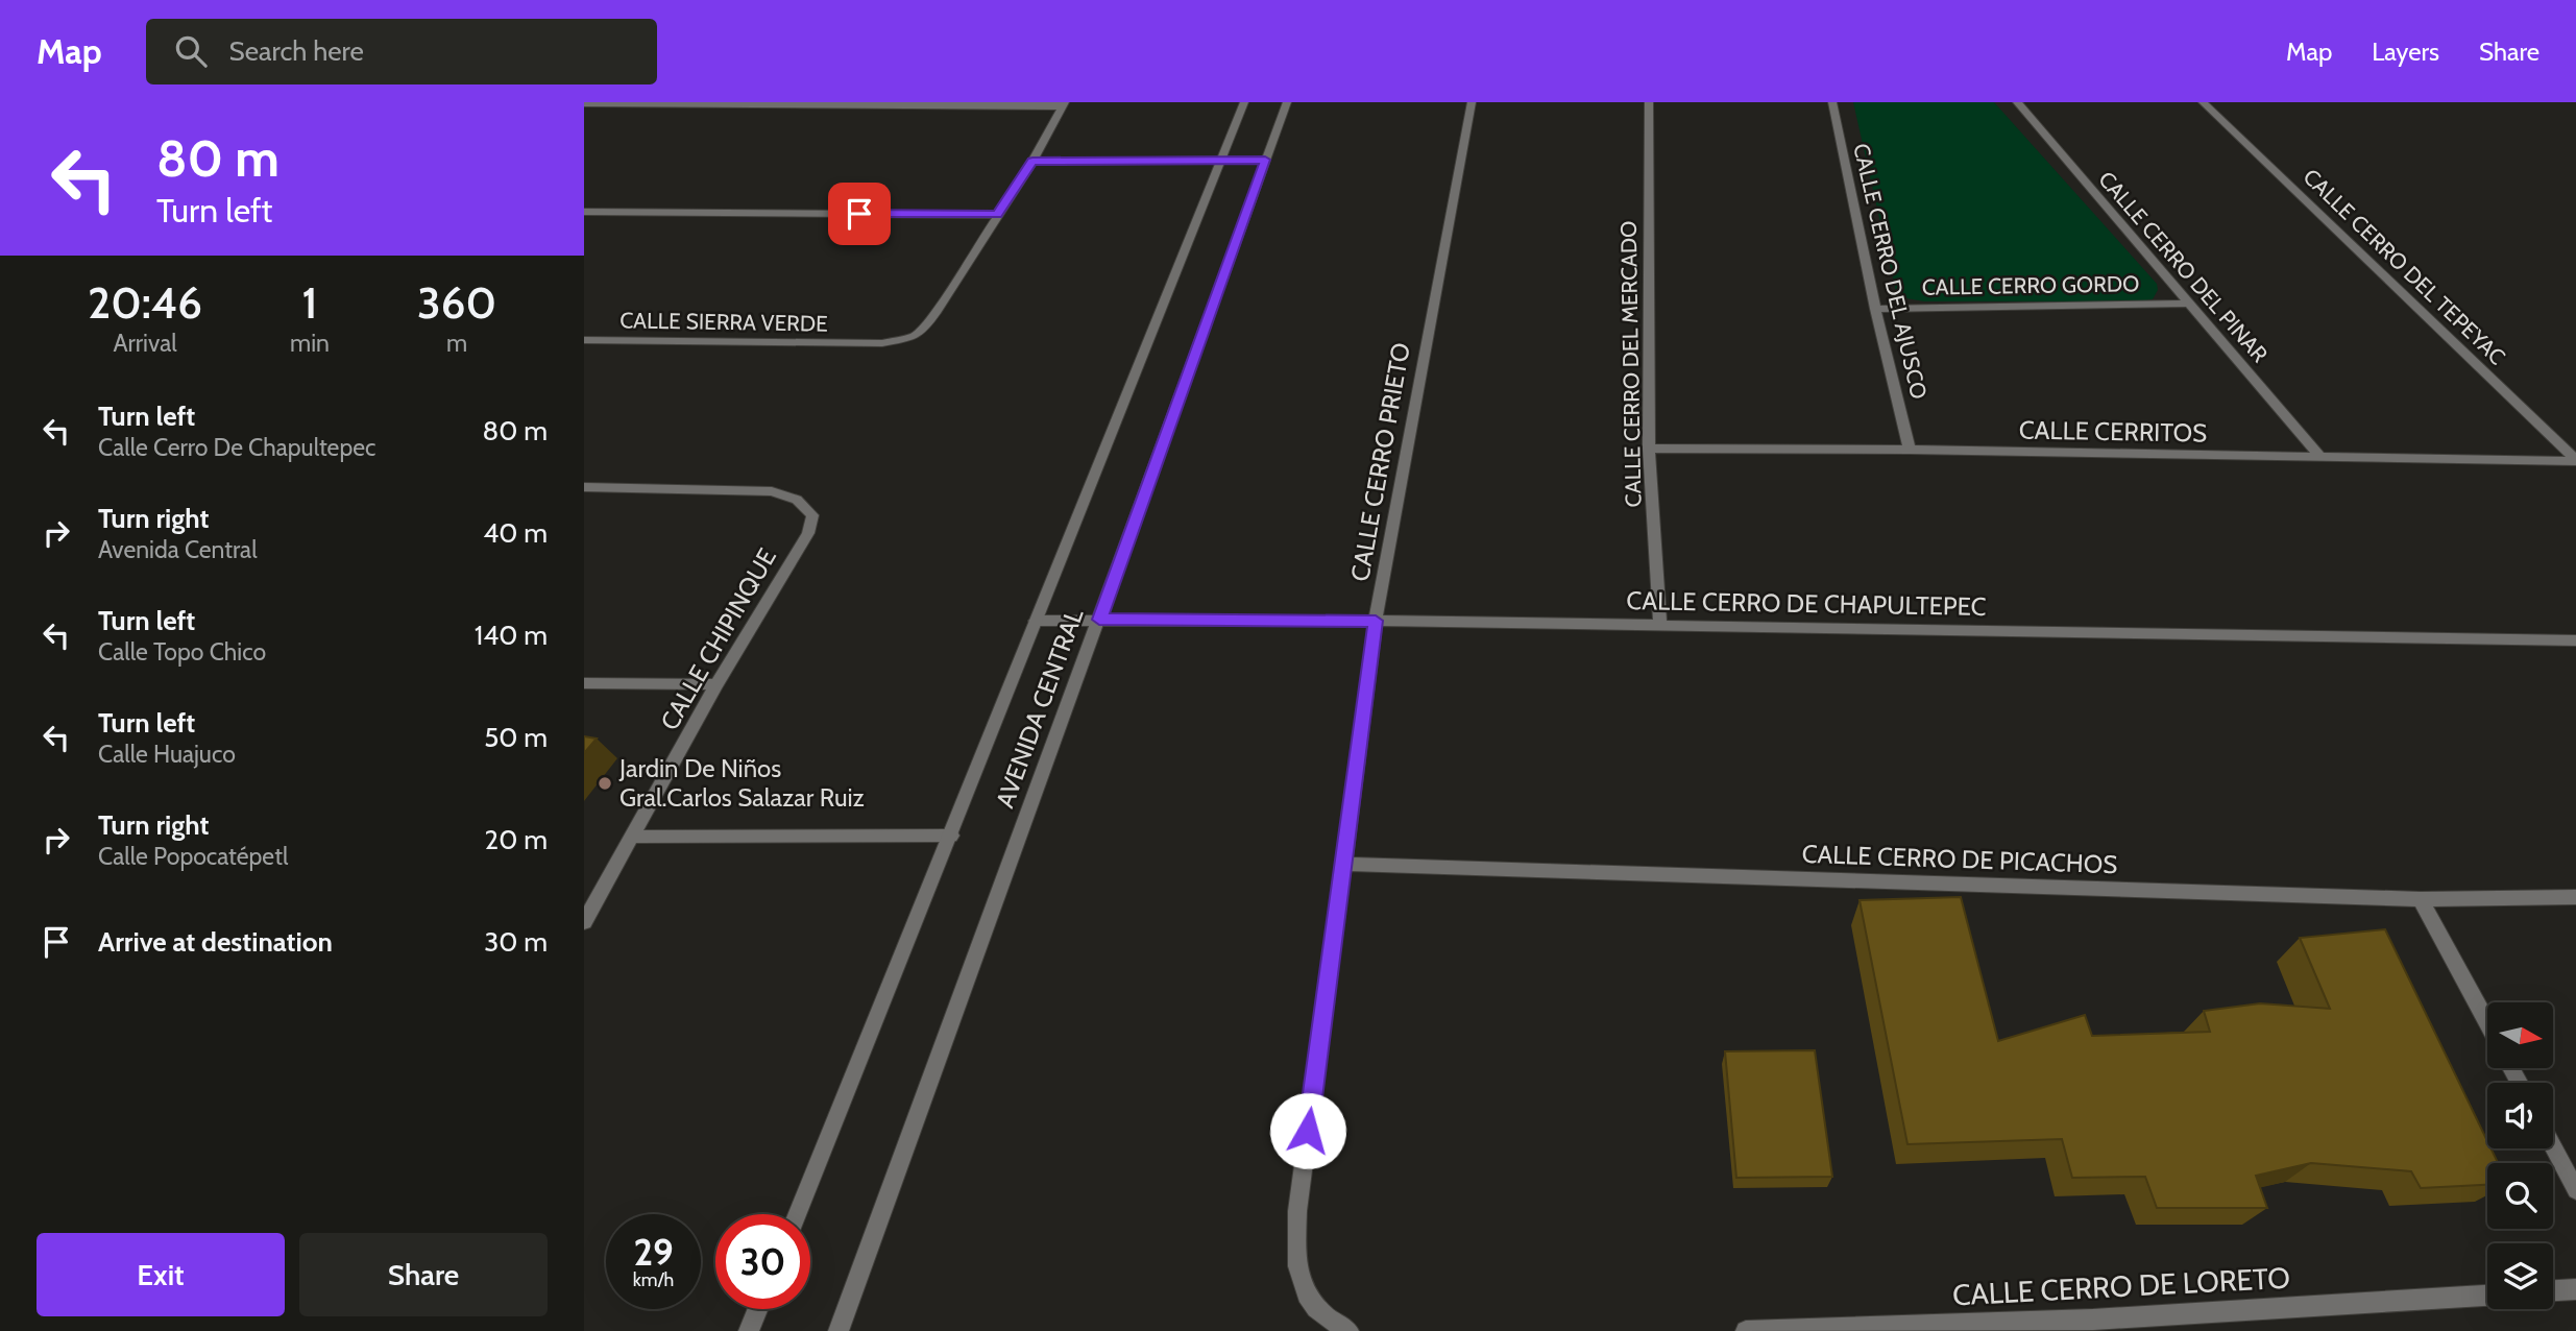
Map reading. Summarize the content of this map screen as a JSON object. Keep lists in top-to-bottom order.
{
  "streets": {
    "street": [
      "CALLE CERRO DEL PINAR",
      "CALLE CERRO DEL TEPEYAC",
      "CALLE CERRO DEL AJUSCO",
      "CALLE CERRO GORDO",
      "CALLE SIERRA VERDE",
      "CALLE CERRO DEL MERCADO",
      "CALLE CERRITOS",
      "CALLE CERRO PRIETO",
      "CALLE CERRO DE CHAPULTEPEC",
      "CALLE CHIPINQUE",
      "AVENIDA CENTRAL",
      "CALLE CERRO DE PICACHOS",
      "CALLE CERRO DE LORETO"
    ]
  },
  "crossings": [
    ["CALLE CERRO DEL PINAR", "CALLE CERRO GORDO"],
    ["CALLE CERRO DEL PINAR", "CALLE CERRITOS"],
    ["CALLE CERRO DEL TEPEYAC", "CALLE CERRITOS"],
    ["CALLE CERRO DEL AJUSCO", "CALLE CERRO GORDO"],
    ["CALLE CERRO DEL AJUSCO", "CALLE CERRITOS"],
    ["CALLE CERRO DEL MERCADO", "CALLE CERRITOS"],
    ["CALLE CERRO DEL MERCADO", "CALLE CERRO DE CHAPULTEPEC"],
    ["CALLE CERRO PRIETO", "CALLE CERRO DE CHAPULTEPEC"],
    ["CALLE CERRO PRIETO", "CALLE CERRO DE PICACHOS"],
    ["CALLE CERRO DE CHAPULTEPEC", "AVENIDA CENTRAL"]
  ],
  "places": ["Jardin De Niños Gral.Carlos Salazar Ruiz"],
  "north": "right",
  "page": {
    "header": "Map",
    "search": "Search here",
    "nav": ["Map", "Layers", "Share"],
    "turn": ["80 m", "Turn left"],
    "eta": [
      "20:46",
      "Arrival",
      "1",
      "min",
      "360",
      "m"
    ],
    "list": [
      {
        "name": "Turn left",
        "note": "Calle Cerro De Chapultepec",
        "value": "80 m"
      },
      {
        "name": "Turn right",
        "note": "Avenida Central",
        "value": "40 m"
      },
      {
        "name": "Turn left",
        "note": "Calle Topo Chico",
        "value": "140 m"
      },
      {
        "name": "Turn left",
        "note": "Calle Huajuco",
        "value": "50 m"
      },
      {
        "name": "Turn right",
        "note": "Calle Popocatépetl",
        "value": "20 m"
      },
      {
        "name": "Arrive at destination",
        "value": "30 m"
      }
    ],
    "speed": "29 km/h",
    "limit": "30",
    "buttons": ["Exit", "Share"]
  }
}
